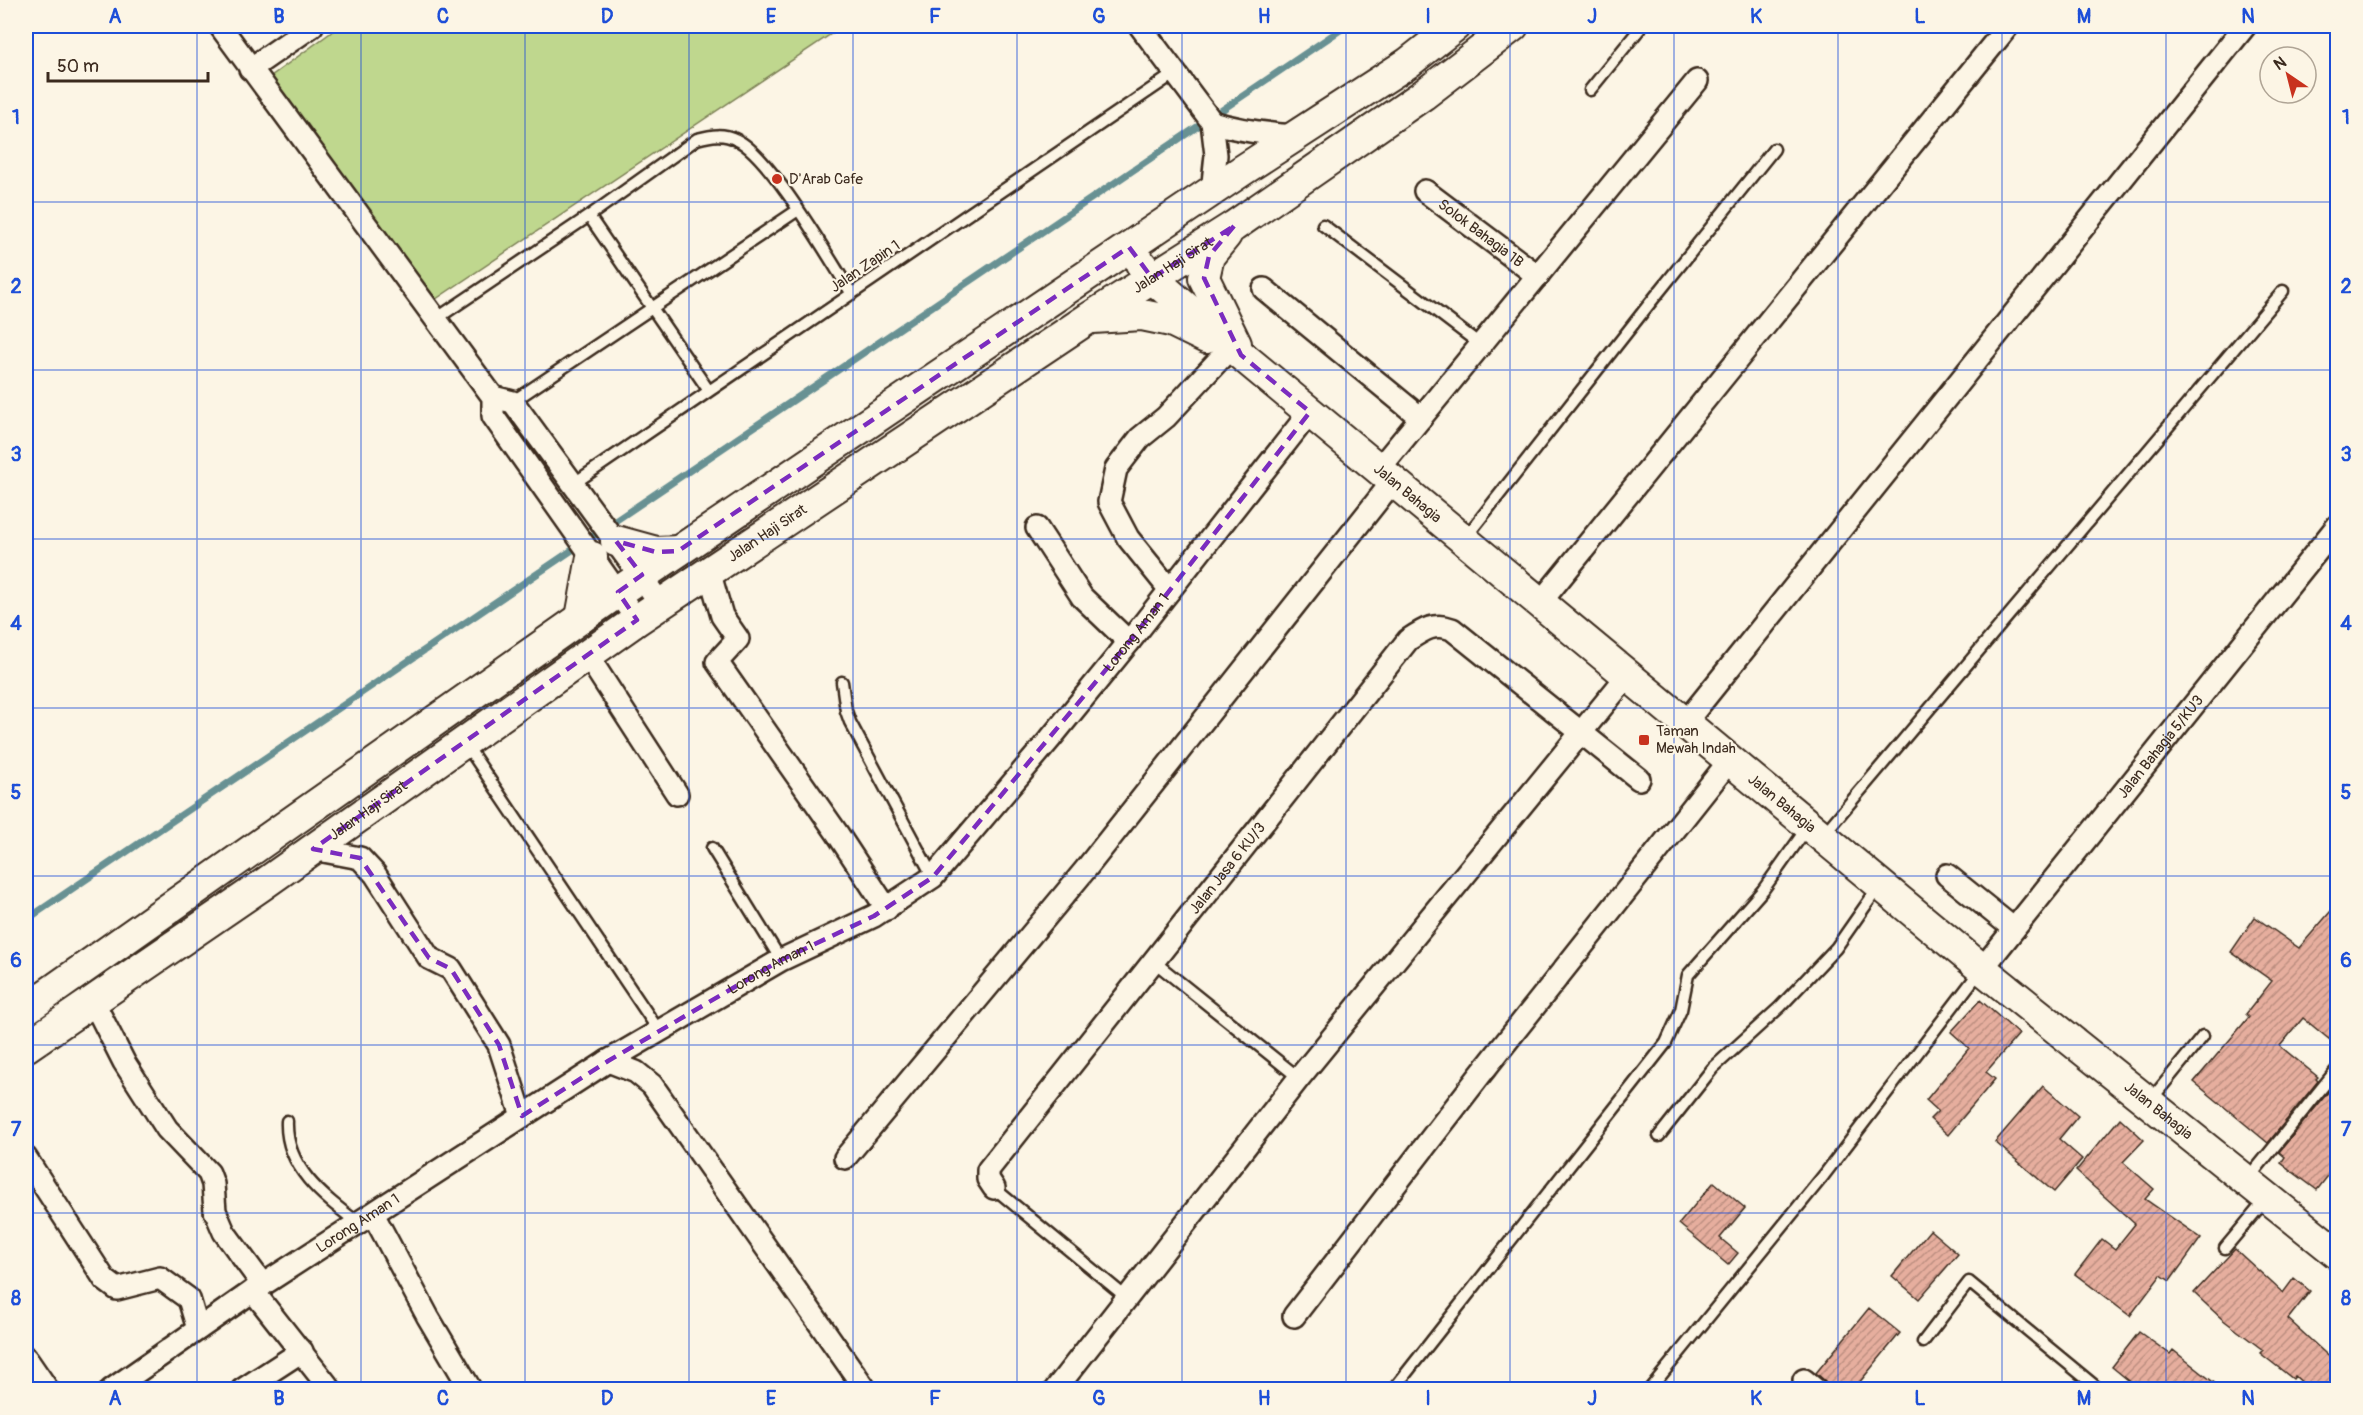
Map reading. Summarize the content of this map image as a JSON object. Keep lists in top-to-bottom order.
{
  "streets": {
    "main road": ["Jalan Haji Sirat", "Jalan Bahagia"],
    "street": [
      "Solok Bahagia 1B",
      "Lorong Aman 1",
      "Jalan Bahagia 5/KU3",
      "Jalan Jasa 6 KU/3"
    ],
    "lane": ["Jalan Zapin 1"]
  },
  "crossings": [
    ["Jalan Haji Sirat", "Jalan Bahagia"],
    ["Jalan Bahagia", "Lorong Aman 1"],
    ["Jalan Bahagia", "Jalan Bahagia 5/KU3"]
  ],
  "places": {
    "other": ["D'Arab Cafe"],
    "transit": ["Taman Mewah Indah"]
  },
  "scale_bar": "50 m",
  "north": "top left",
  "grid": {
    "columns": [
      "A",
      "B",
      "C",
      "D",
      "E",
      "F",
      "G",
      "H",
      "I",
      "J",
      "K",
      "L",
      "M",
      "N"
    ],
    "rows": [
      "1",
      "2",
      "3",
      "4",
      "5",
      "6",
      "7",
      "8"
    ]
  }
}
